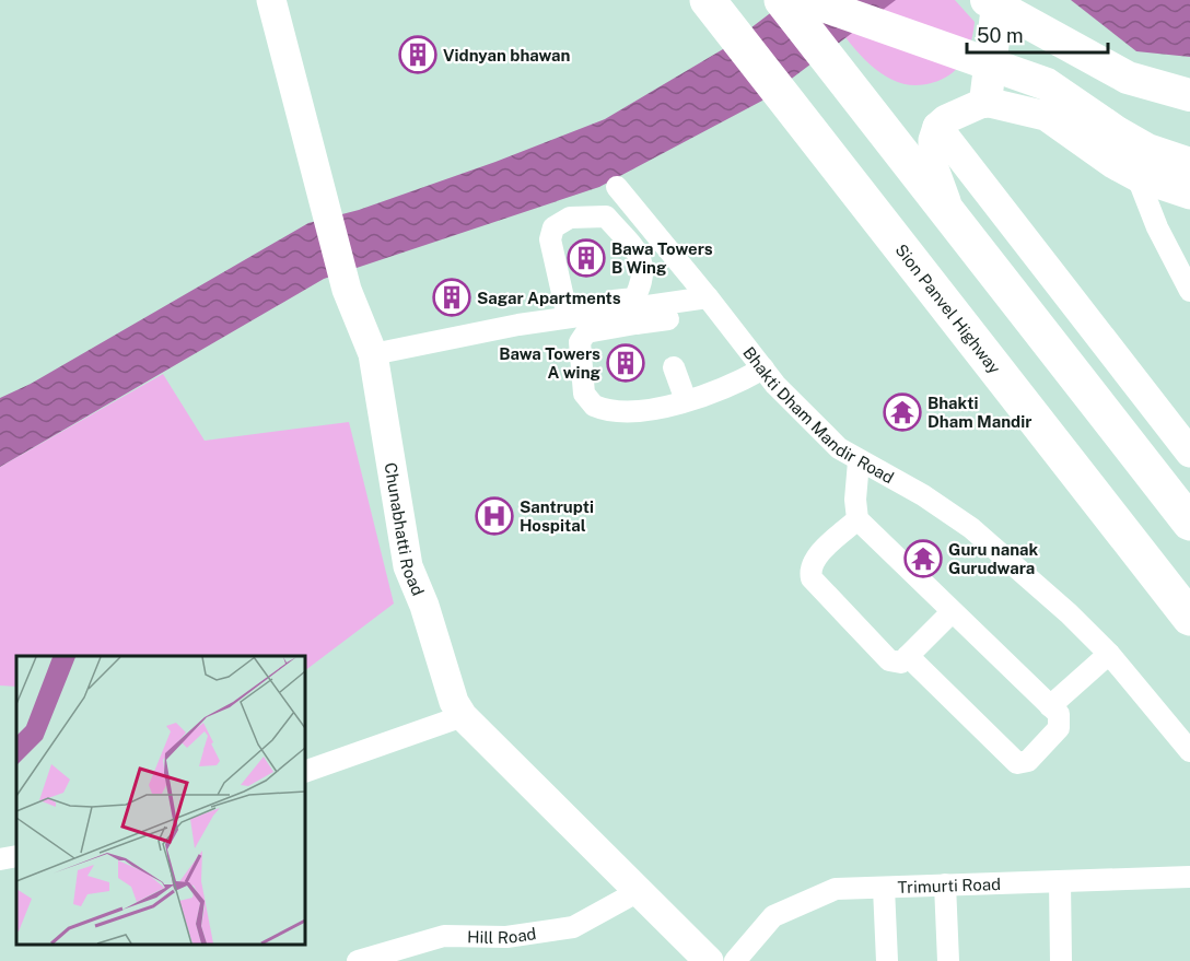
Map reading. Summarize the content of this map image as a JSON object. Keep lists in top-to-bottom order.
{
  "streets": {
    "highway": ["Sion Panvel Highway"],
    "main road": ["Chunabhatti Road"],
    "street": ["Bhakti Dham Mandir Road", "Trimurti Road", "Hill Road"]
  },
  "crossings": [
    ["Chunabhatti Road", "Hill Road"]
  ],
  "places": {
    "building": [
      "Vidnyan bhawan",
      "Bawa Towers B Wing",
      "Sagar Apartments",
      "Bawa Towers A wing"
    ],
    "temple": ["Bhakti Dham Mandir", "Guru nanak Gurudwara"],
    "hospital": ["Santrupti Hospital"]
  },
  "scale_bar": "50 m"
}
